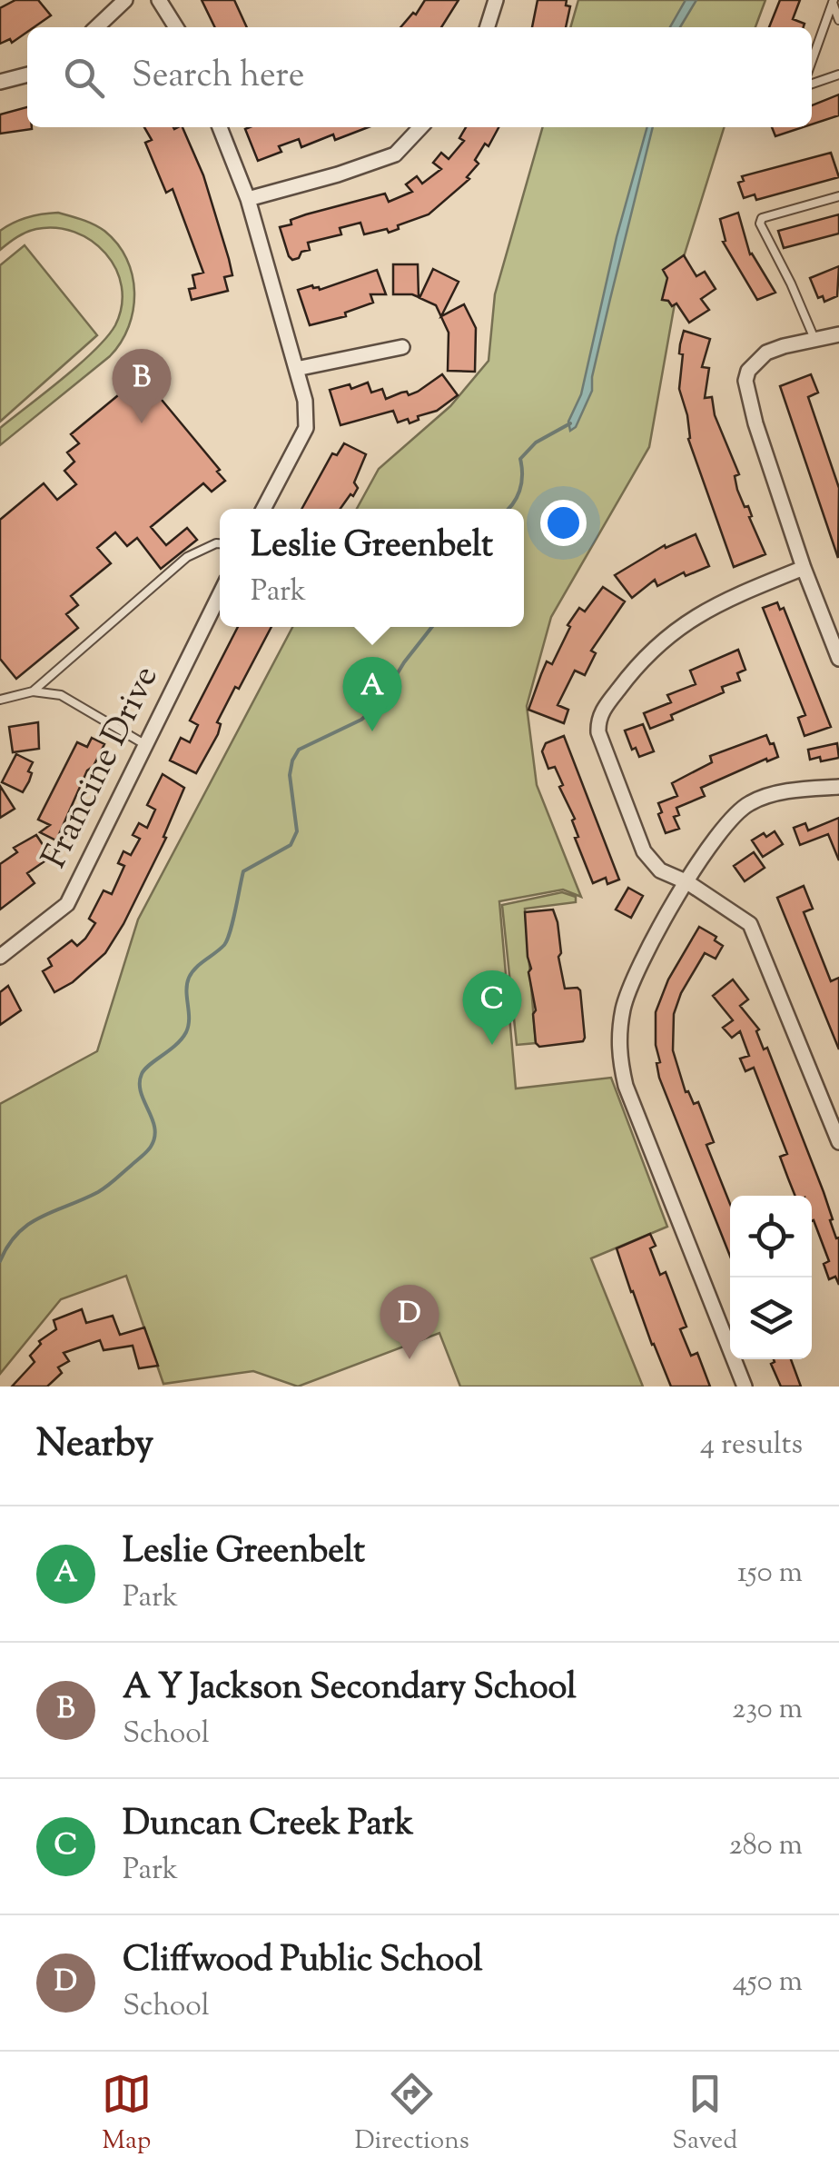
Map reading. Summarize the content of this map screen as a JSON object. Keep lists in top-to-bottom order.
{
  "streets": {
    "street": ["Francine Drive"]
  },
  "page": {
    "search": "Search here",
    "pins": [
      "B",
      "A",
      "C",
      "D"
    ],
    "popup": ["Leslie Greenbelt", "Park"],
    "heading": ["Nearby", "4 results"],
    "list": [
      {
        "mark": "A",
        "name": "Leslie Greenbelt",
        "note": "Park",
        "value": "150 m"
      },
      {
        "mark": "B",
        "name": "A Y Jackson Secondary School",
        "note": "School",
        "value": "230 m"
      },
      {
        "mark": "C",
        "name": "Duncan Creek Park",
        "note": "Park",
        "value": "280 m"
      },
      {
        "mark": "D",
        "name": "Cliffwood Public School",
        "note": "School",
        "value": "450 m"
      }
    ],
    "nav": ["Map", "Directions", "Saved"]
  }
}
